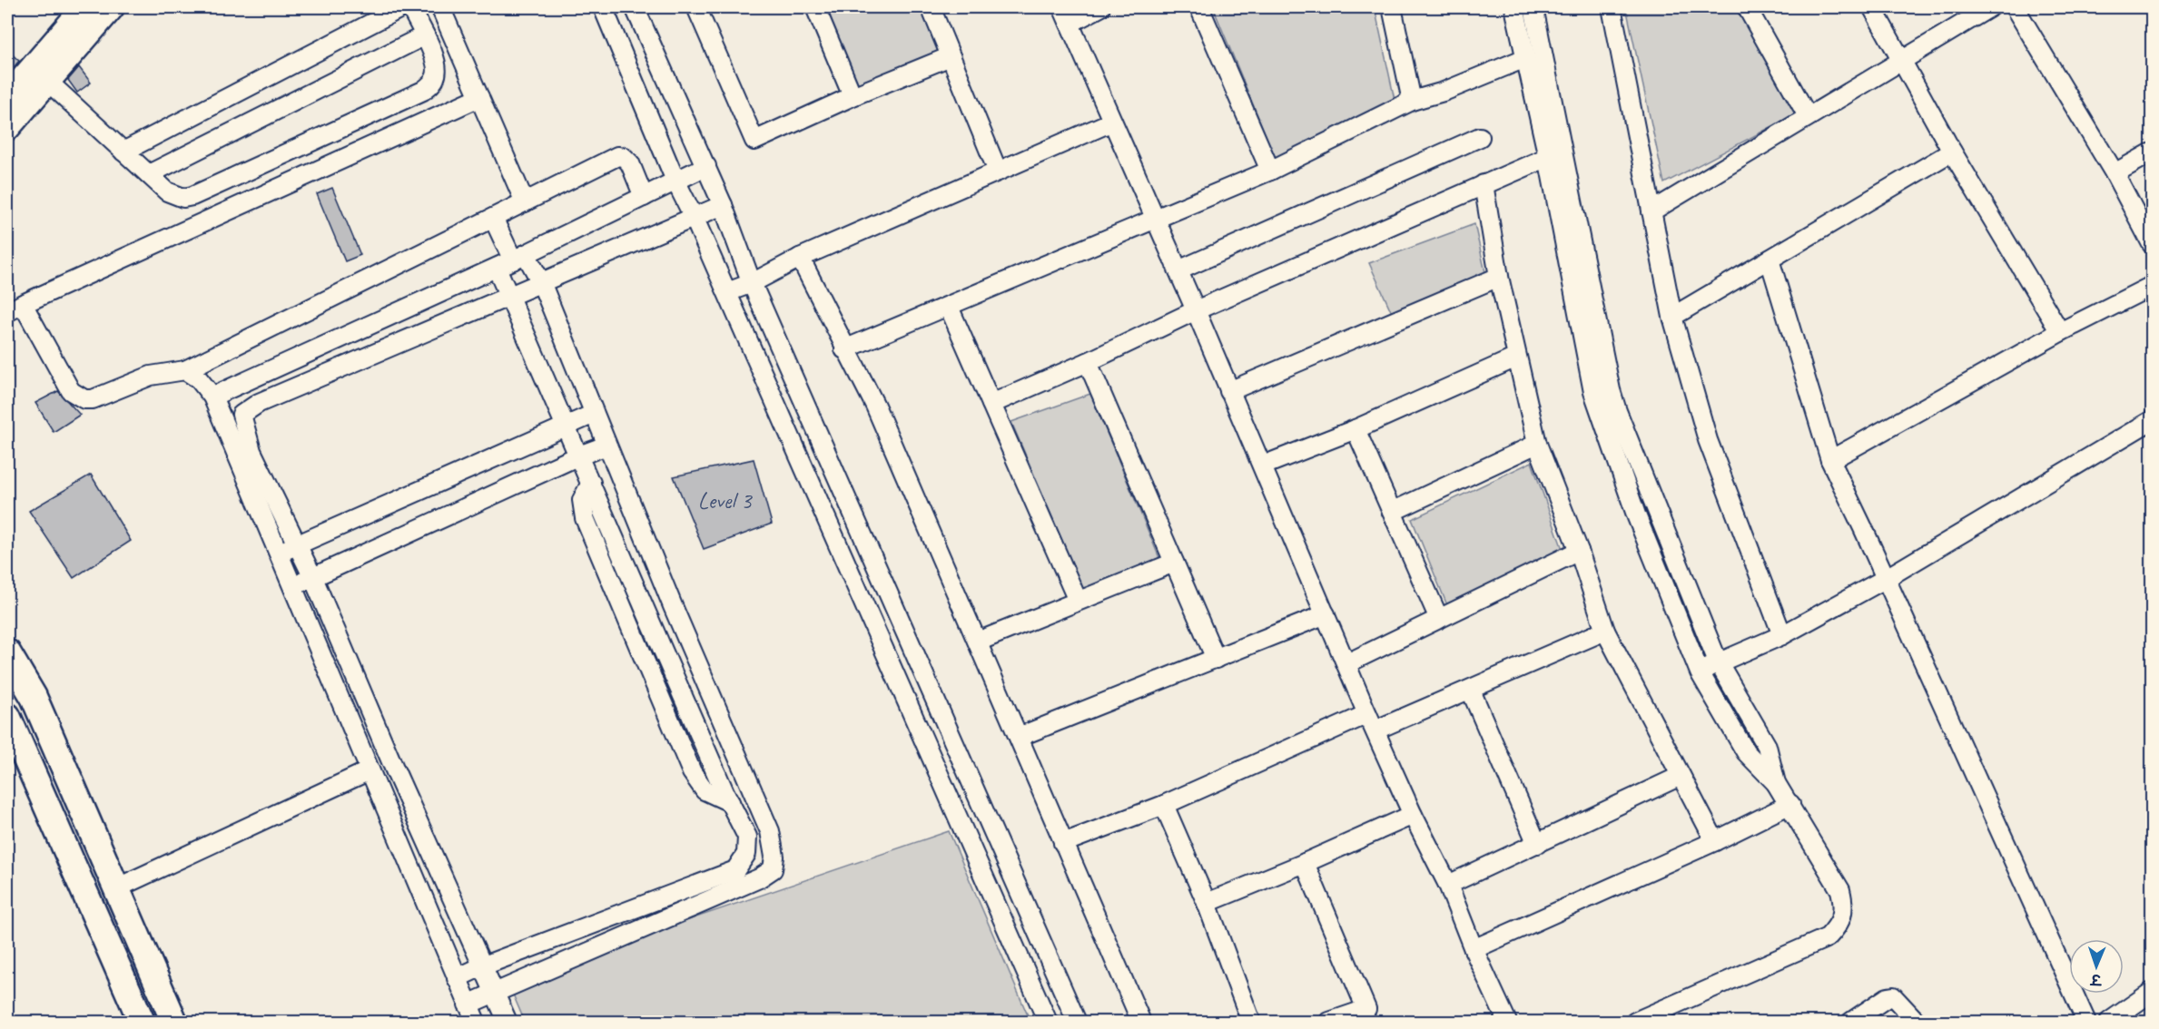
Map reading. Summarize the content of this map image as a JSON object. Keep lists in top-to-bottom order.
{
  "house_numbers": ["Level 3"],
  "north": "bottom"
}
